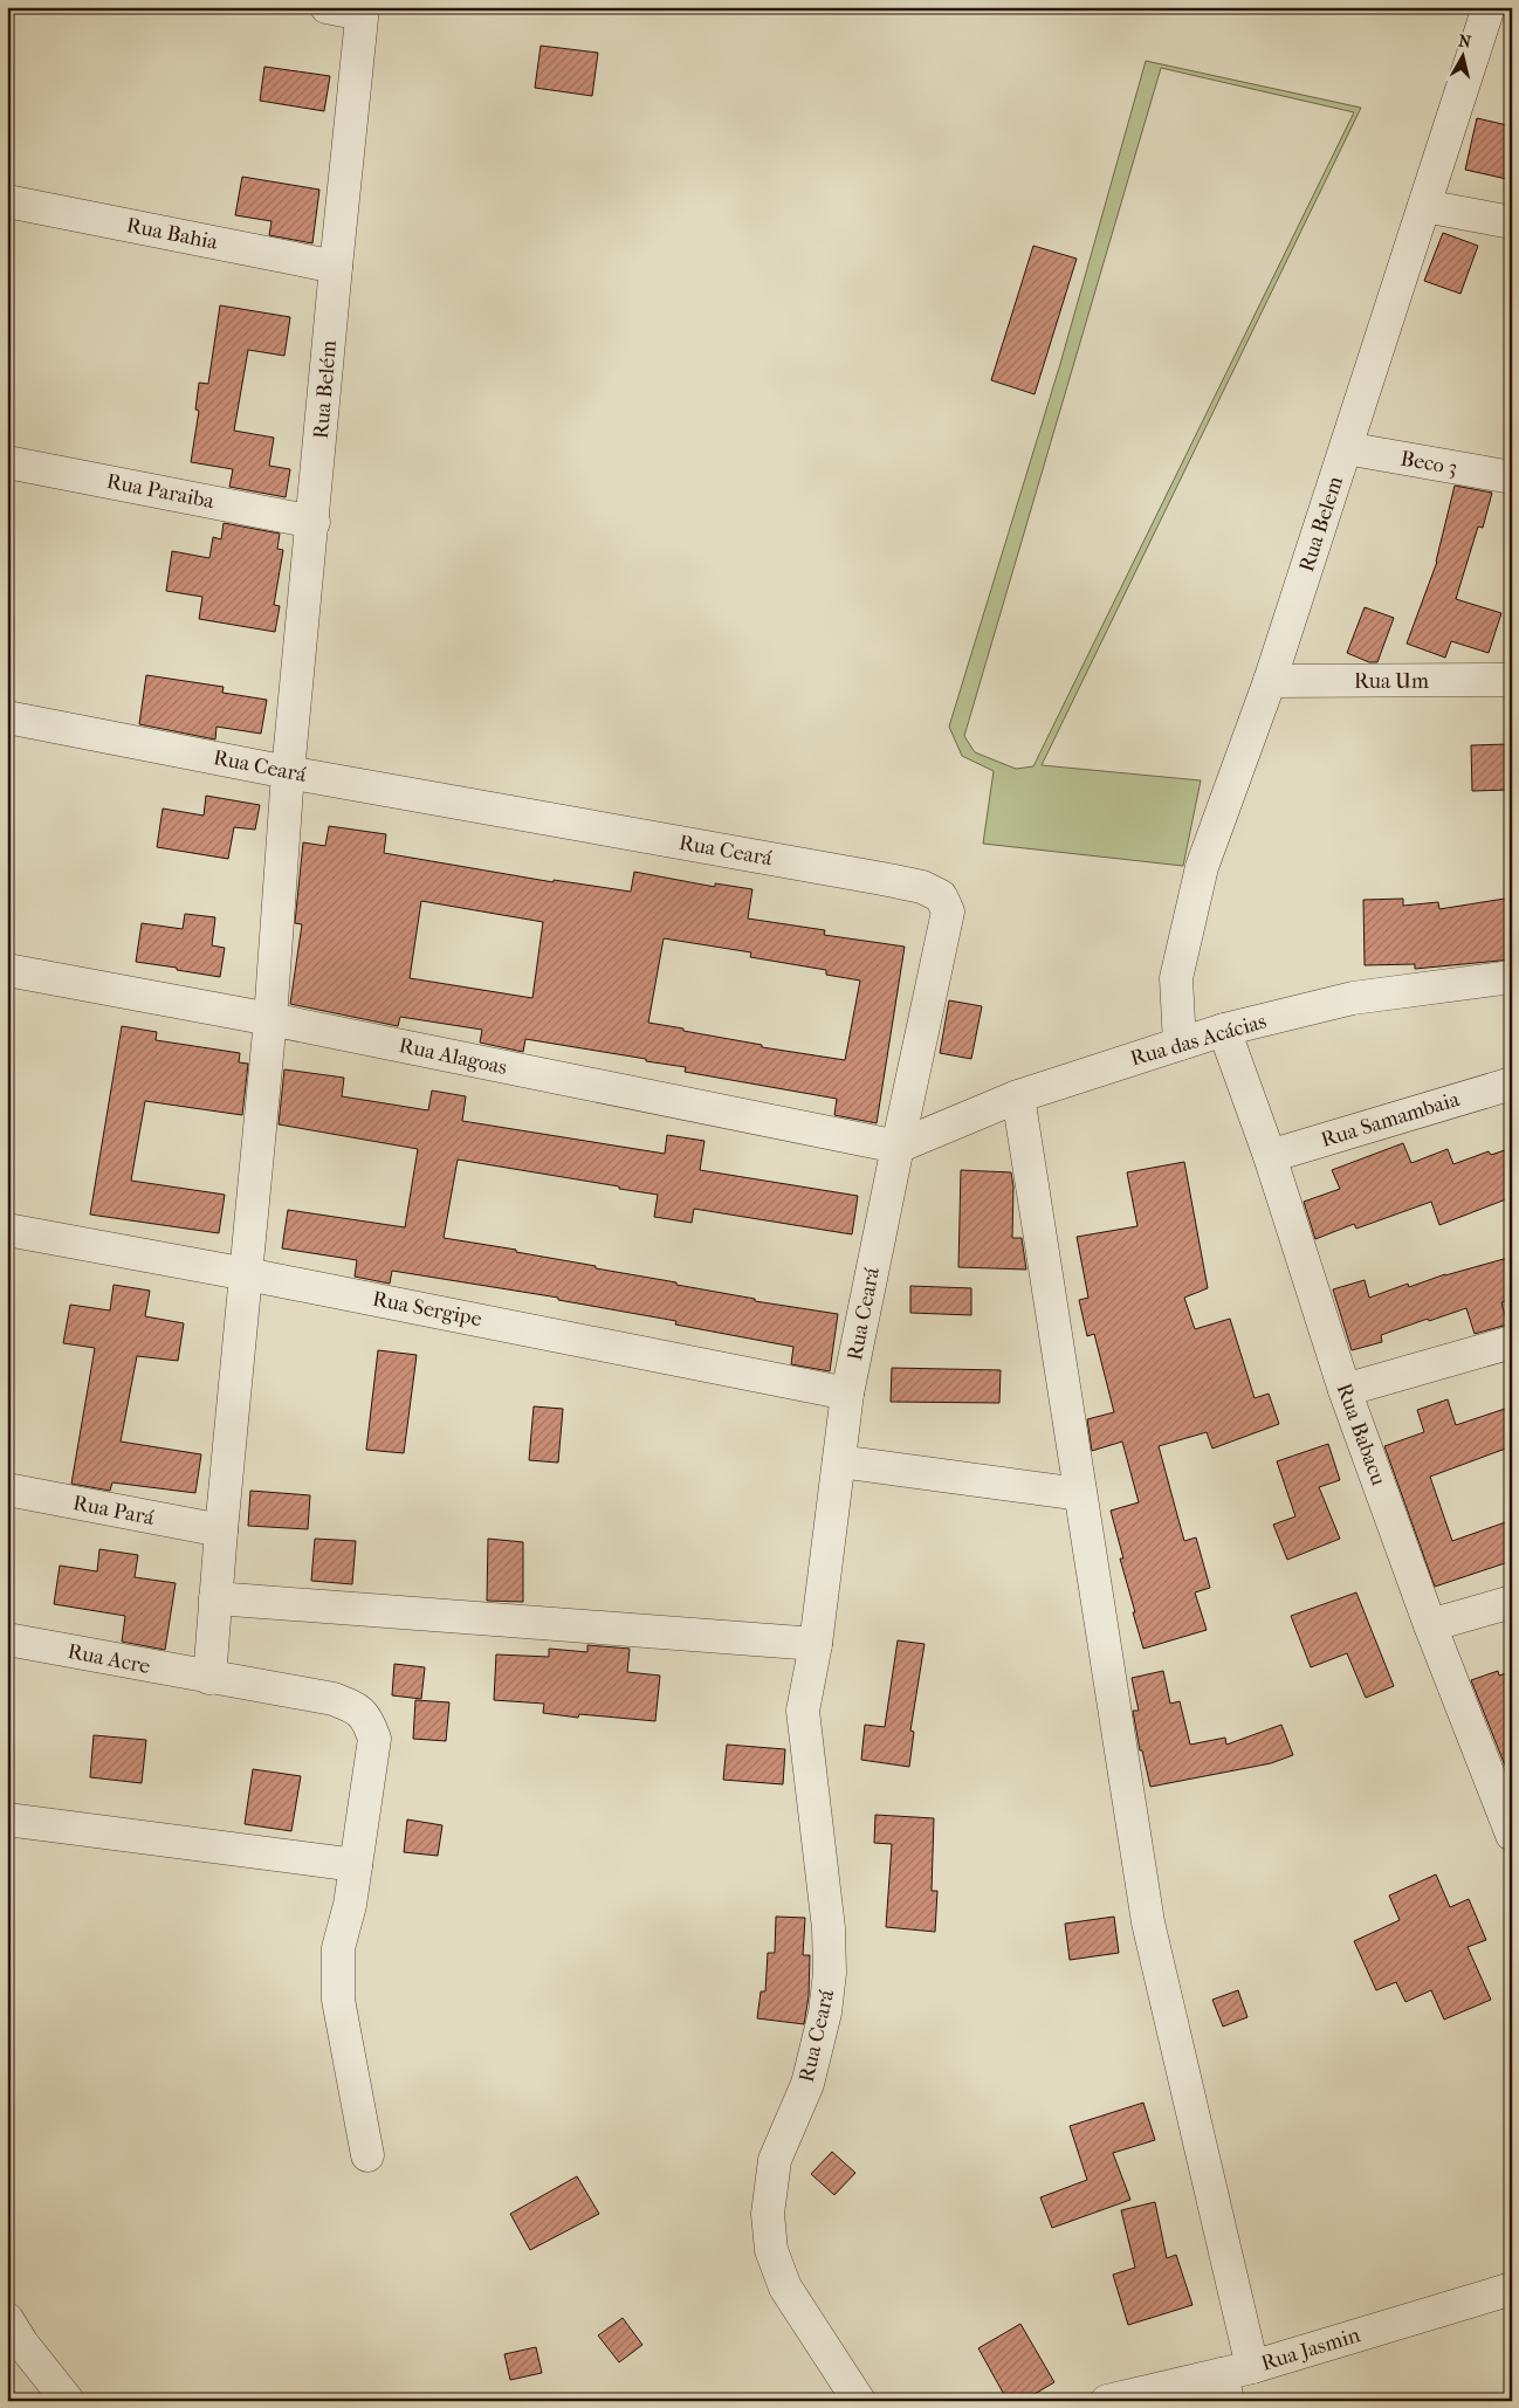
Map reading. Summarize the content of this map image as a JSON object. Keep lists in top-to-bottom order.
{
  "streets": {
    "street": [
      "Rua Bahia",
      "Rua Belém",
      "Beco 3",
      "Rua Paraiba",
      "Rua Belem",
      "Rua Um",
      "Rua Ceará",
      "Rua das Acácias",
      "Rua Alagoas",
      "Rua Samambaia",
      "Rua Sergipe",
      "Rua Babacu",
      "Rua Pará",
      "Rua Acre",
      "Rua Jasmin"
    ]
  },
  "crossings": [
    ["Rua Bahia", "Rua Belém"],
    ["Rua Belém", "Rua Paraiba"],
    ["Rua Belém", "Rua Ceará"],
    ["Rua Belém", "Rua Alagoas"],
    ["Rua Belém", "Rua Sergipe"],
    ["Rua Belém", "Rua Pará"],
    ["Rua Belém", "Rua Acre"],
    ["Beco 3", "Rua Belem"],
    ["Rua Belem", "Rua Um"],
    ["Rua Belem", "Rua das Acácias"],
    ["Rua Ceará", "Rua das Acácias"],
    ["Rua Ceará", "Rua Alagoas"],
    ["Rua Ceará", "Rua Sergipe"],
    ["Rua das Acácias", "Rua Alagoas"],
    ["Rua das Acácias", "Rua Babacu"],
    ["Rua Samambaia", "Rua Babacu"]
  ],
  "north": "top"
}
